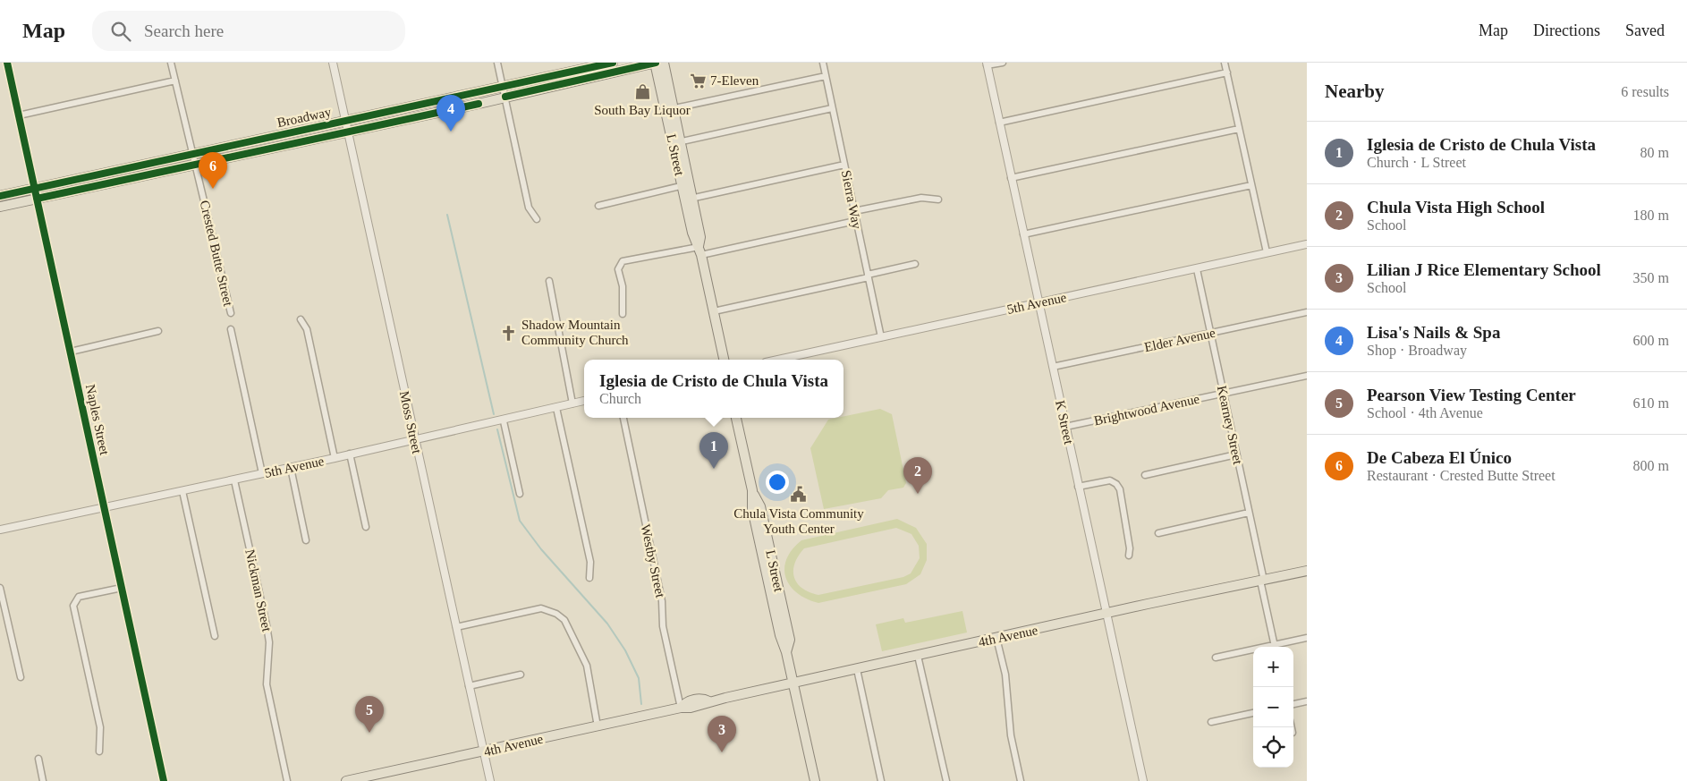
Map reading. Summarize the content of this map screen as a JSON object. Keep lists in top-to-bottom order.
{
  "streets": {
    "main road": ["Broadway", "L Street", "4th Avenue"],
    "street": [
      "Sierra Way",
      "Crested Butte Street",
      "5th Avenue",
      "Elder Avenue",
      "Brightwood Avenue",
      "Naples Street",
      "Moss Street",
      "K Street",
      "Kearney Street",
      "Westby Street",
      "Nickman Street"
    ]
  },
  "crossings": [
    ["Broadway", "L Street"],
    ["Broadway", "Crested Butte Street"],
    ["Broadway", "Naples Street"],
    ["Broadway", "Moss Street"],
    ["L Street", "4th Avenue"],
    ["Sierra Way", "5th Avenue"],
    ["5th Avenue", "Naples Street"],
    ["5th Avenue", "Moss Street"],
    ["5th Avenue", "K Street"],
    ["5th Avenue", "Kearney Street"],
    ["5th Avenue", "Nickman Street"],
    ["Elder Avenue", "K Street"],
    ["Elder Avenue", "Kearney Street"],
    ["Brightwood Avenue", "K Street"],
    ["Brightwood Avenue", "Kearney Street"],
    ["Moss Street", "4th Avenue"],
    ["K Street", "4th Avenue"],
    ["Kearney Street", "4th Avenue"],
    ["Westby Street", "4th Avenue"]
  ],
  "places": {
    "supermarket": ["7-Eleven"],
    "shop": ["South Bay Liquor"],
    "church": ["Shadow Mountain Community Church"],
    "public building": ["Chula Vista Community Youth Center"]
  },
  "page": {
    "header": "Map",
    "search": "Search here",
    "nav": ["Map", "Directions", "Saved"],
    "heading": ["Nearby", "6 results"],
    "pins": [
      "4",
      "6",
      "1",
      "2",
      "5",
      "3"
    ],
    "list": [
      {
        "mark": "1",
        "name": "Iglesia de Cristo de Chula Vista",
        "note": "Church · L Street",
        "value": "80 m"
      },
      {
        "mark": "2",
        "name": "Chula Vista High School",
        "note": "School",
        "value": "180 m"
      },
      {
        "mark": "3",
        "name": "Lilian J Rice Elementary School",
        "note": "School",
        "value": "350 m"
      },
      {
        "mark": "4",
        "name": "Lisa's Nails & Spa",
        "note": "Shop · Broadway",
        "value": "600 m"
      },
      {
        "mark": "5",
        "name": "Pearson View Testing Center",
        "note": "School · 4th Avenue",
        "value": "610 m"
      },
      {
        "mark": "6",
        "name": "De Cabeza El Único",
        "note": "Restaurant · Crested Butte Street",
        "value": "800 m"
      }
    ],
    "popup": ["Iglesia de Cristo de Chula Vista", "Church"],
    "map_buttons": ["+", "−"]
  }
}
